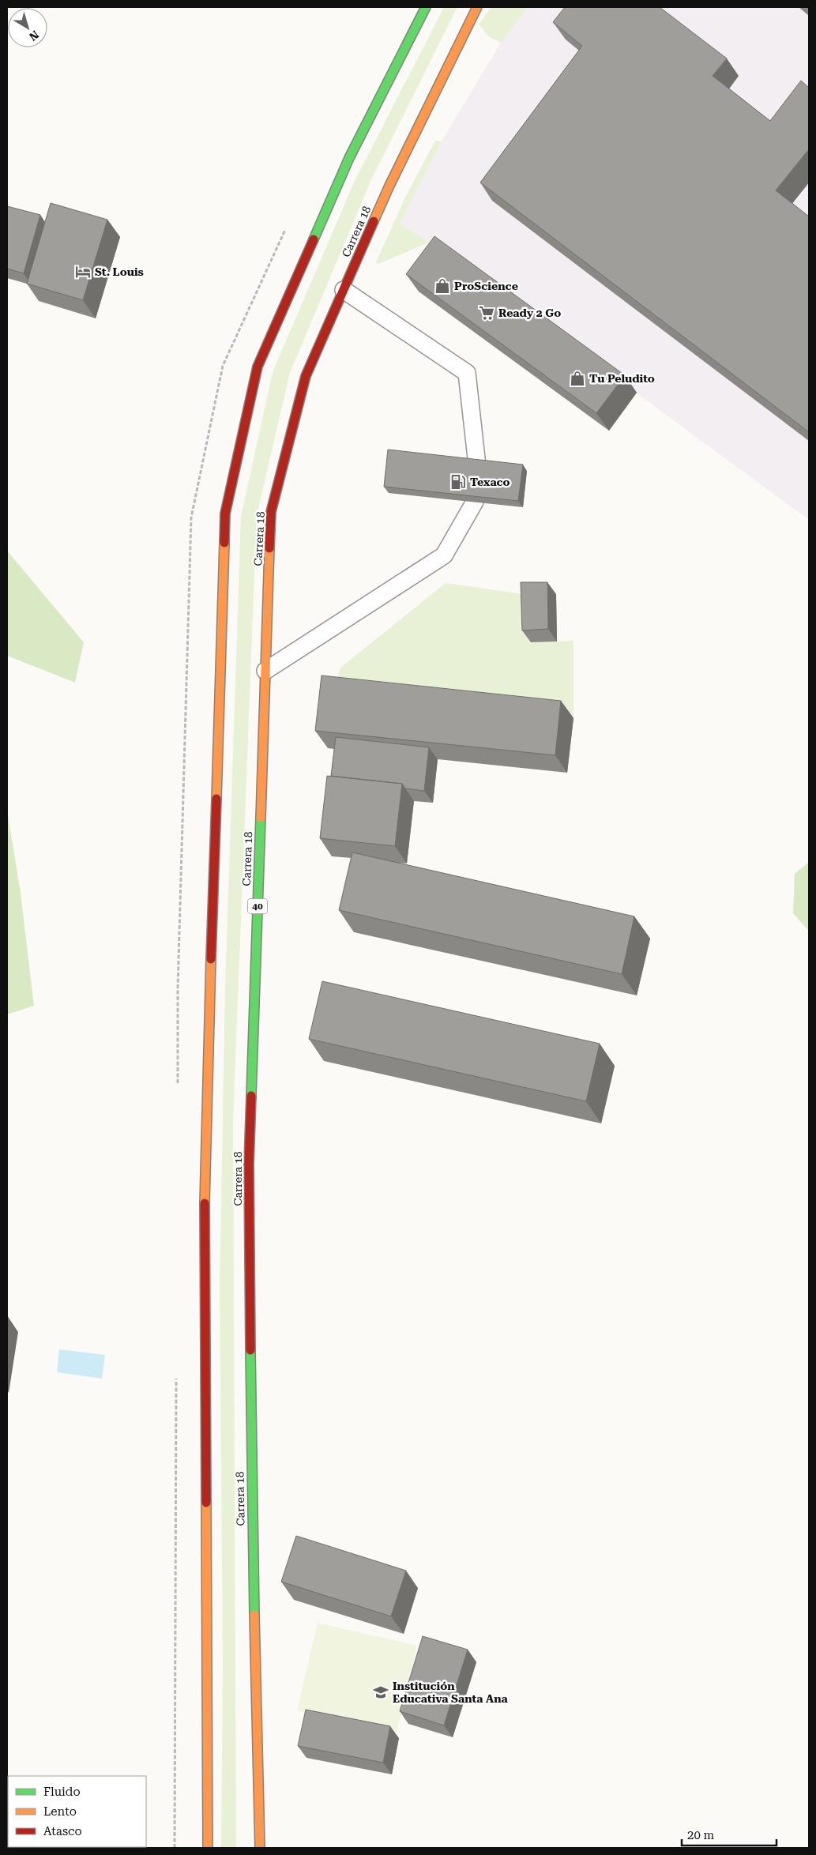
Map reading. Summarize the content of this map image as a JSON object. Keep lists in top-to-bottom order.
{
  "streets": {
    "main road": ["Carrera 18", "40"]
  },
  "places": {
    "hotel": ["St. Louis"],
    "shop": ["ProScience", "Tu Peludito"],
    "supermarket": ["Ready 2 Go"],
    "fuel station": ["Texaco"],
    "school or university": ["Institución Educativa Santa Ana"]
  },
  "legend": ["Fluido", "Lento", "Atasco"],
  "scale_bar": "20 m",
  "north": "bottom right"
}
